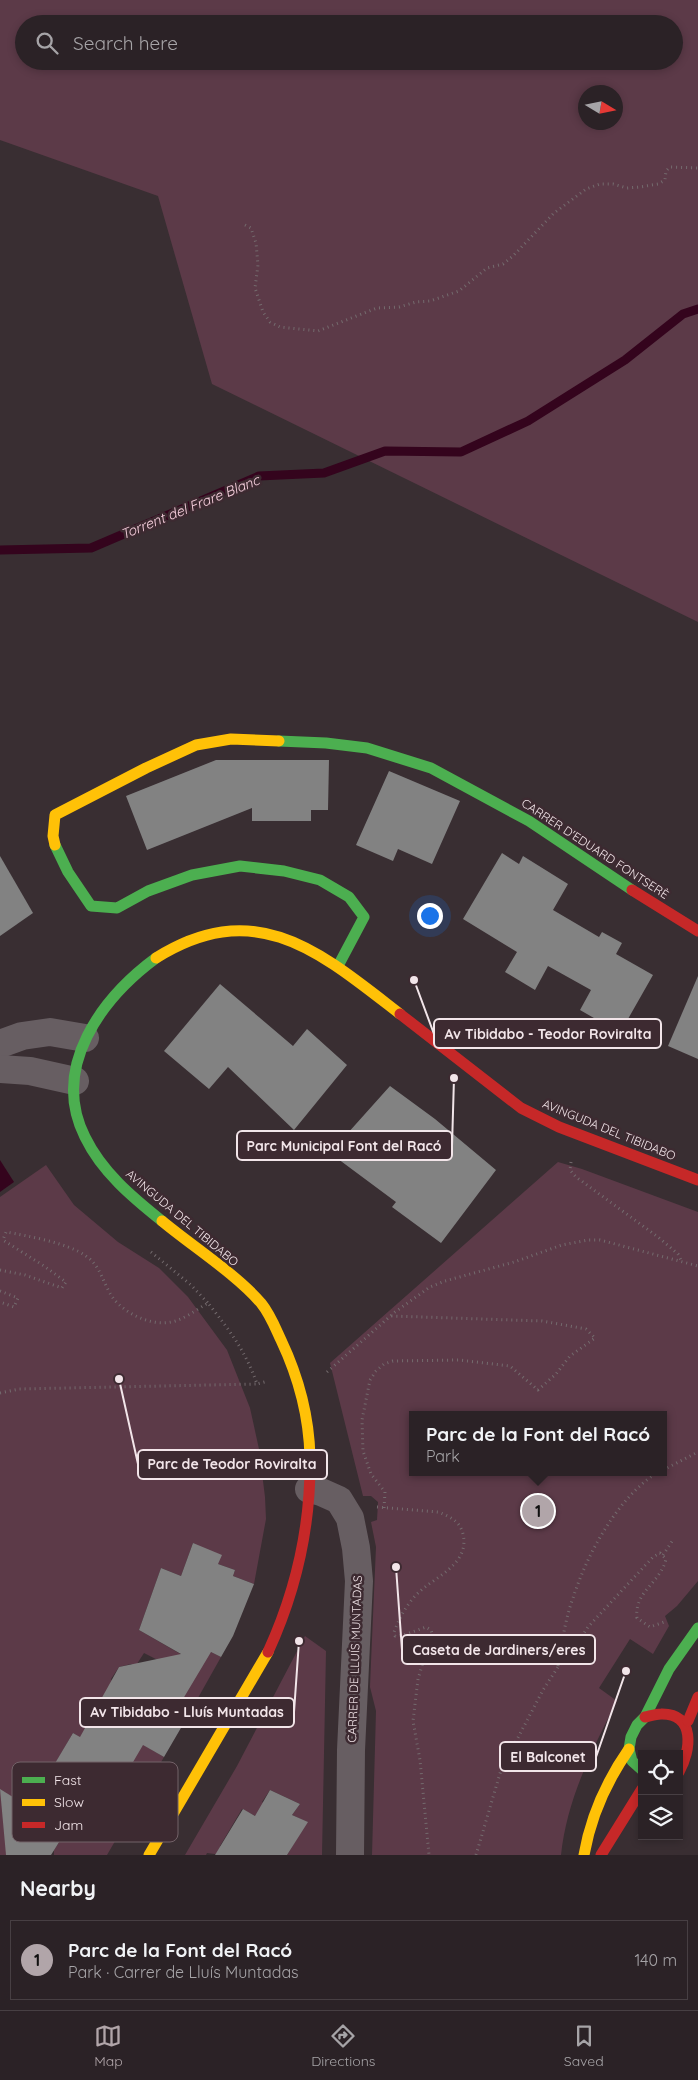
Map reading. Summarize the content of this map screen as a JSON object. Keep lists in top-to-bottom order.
{
  "streets": {
    "street": ["CARRER D'EDUARD FONTSERÈ", "AVINGUDA DEL TIBIDABO", "CARRER DE LLUÍS MUNTADAS"]
  },
  "crossings": [
    ["CARRER D'EDUARD FONTSERÈ", "AVINGUDA DEL TIBIDABO"],
    ["AVINGUDA DEL TIBIDABO", "CARRER DE LLUÍS MUNTADAS"]
  ],
  "water": ["Torrent del Frare Blanc"],
  "places": [
    "Av Tibidabo - Teodor Roviralta",
    "Parc Municipal Font del Racó",
    "Parc de Teodor Roviralta",
    "Caseta de Jardiners/eres",
    "Av Tibidabo - Lluís Muntadas",
    "El Balconet"
  ],
  "legend": ["Fast", "Slow", "Jam"],
  "north": "right",
  "page": {
    "search": "Search here",
    "popup": ["Parc de la Font del Racó", "Park"],
    "pins": "1",
    "heading": "Nearby",
    "list": [
      {
        "mark": "1",
        "name": "Parc de la Font del Racó",
        "note": "Park · Carrer de Lluís Muntadas",
        "value": "140 m"
      }
    ],
    "nav": ["Map", "Directions", "Saved"]
  }
}
